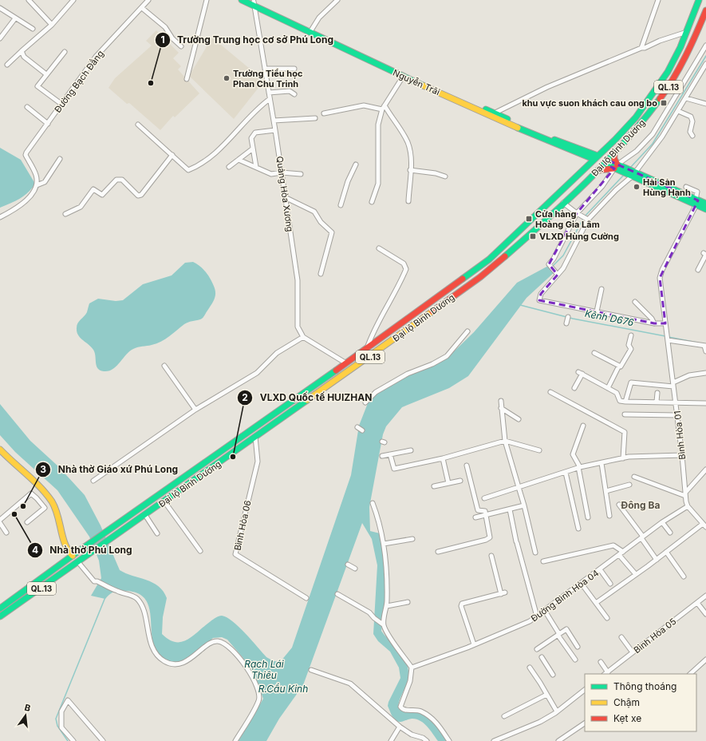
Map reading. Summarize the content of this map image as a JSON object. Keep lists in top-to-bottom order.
{
  "streets": {
    "main road": ["Nguyễn Trãi", "QL.13", "Đại lộ Bình Dương"],
    "street": [
      "Đường Bạch Đằng",
      "Quảng Hòa Xương",
      "Bình Hòa 01",
      "Bình Hòa 06",
      "Đường Bình Hòa 04",
      "Bình Hòa 05"
    ]
  },
  "crossings": [
    ["Nguyễn Trãi", "Đại lộ Bình Dương"],
    ["Nguyễn Trãi", "Quảng Hòa Xương"],
    ["Nguyễn Trãi", "Bình Hòa 01"],
    ["Đại lộ Bình Dương", "Bình Hòa 06"],
    ["Bình Hòa 01", "Đường Bình Hòa 04"]
  ],
  "districts": ["Đông Ba"],
  "water": ["Kênh D676", "Rạch Lái Thiêu", "R.Cầu Kinh"],
  "places": {
    "other": [
      "Trường Tiểu học Phan Chu Trinh",
      "Trường Trung học cơ sở Phú Long",
      "Hải Sản Hùng Hạnh",
      "VLXD Quốc tế HUIZHAN",
      "Nhà thờ Giáo xứ Phú Long",
      "Nhà thờ Phú Long"
    ],
    "transit": ["khu vực suon khách cau ong bo", "Cửa hàng Hoàng Gia Lâm", "VLXD Hùng Cường"]
  },
  "legend": ["Thông thoáng", "Chậm", "Kẹt xe"],
  "north": "top"
}
